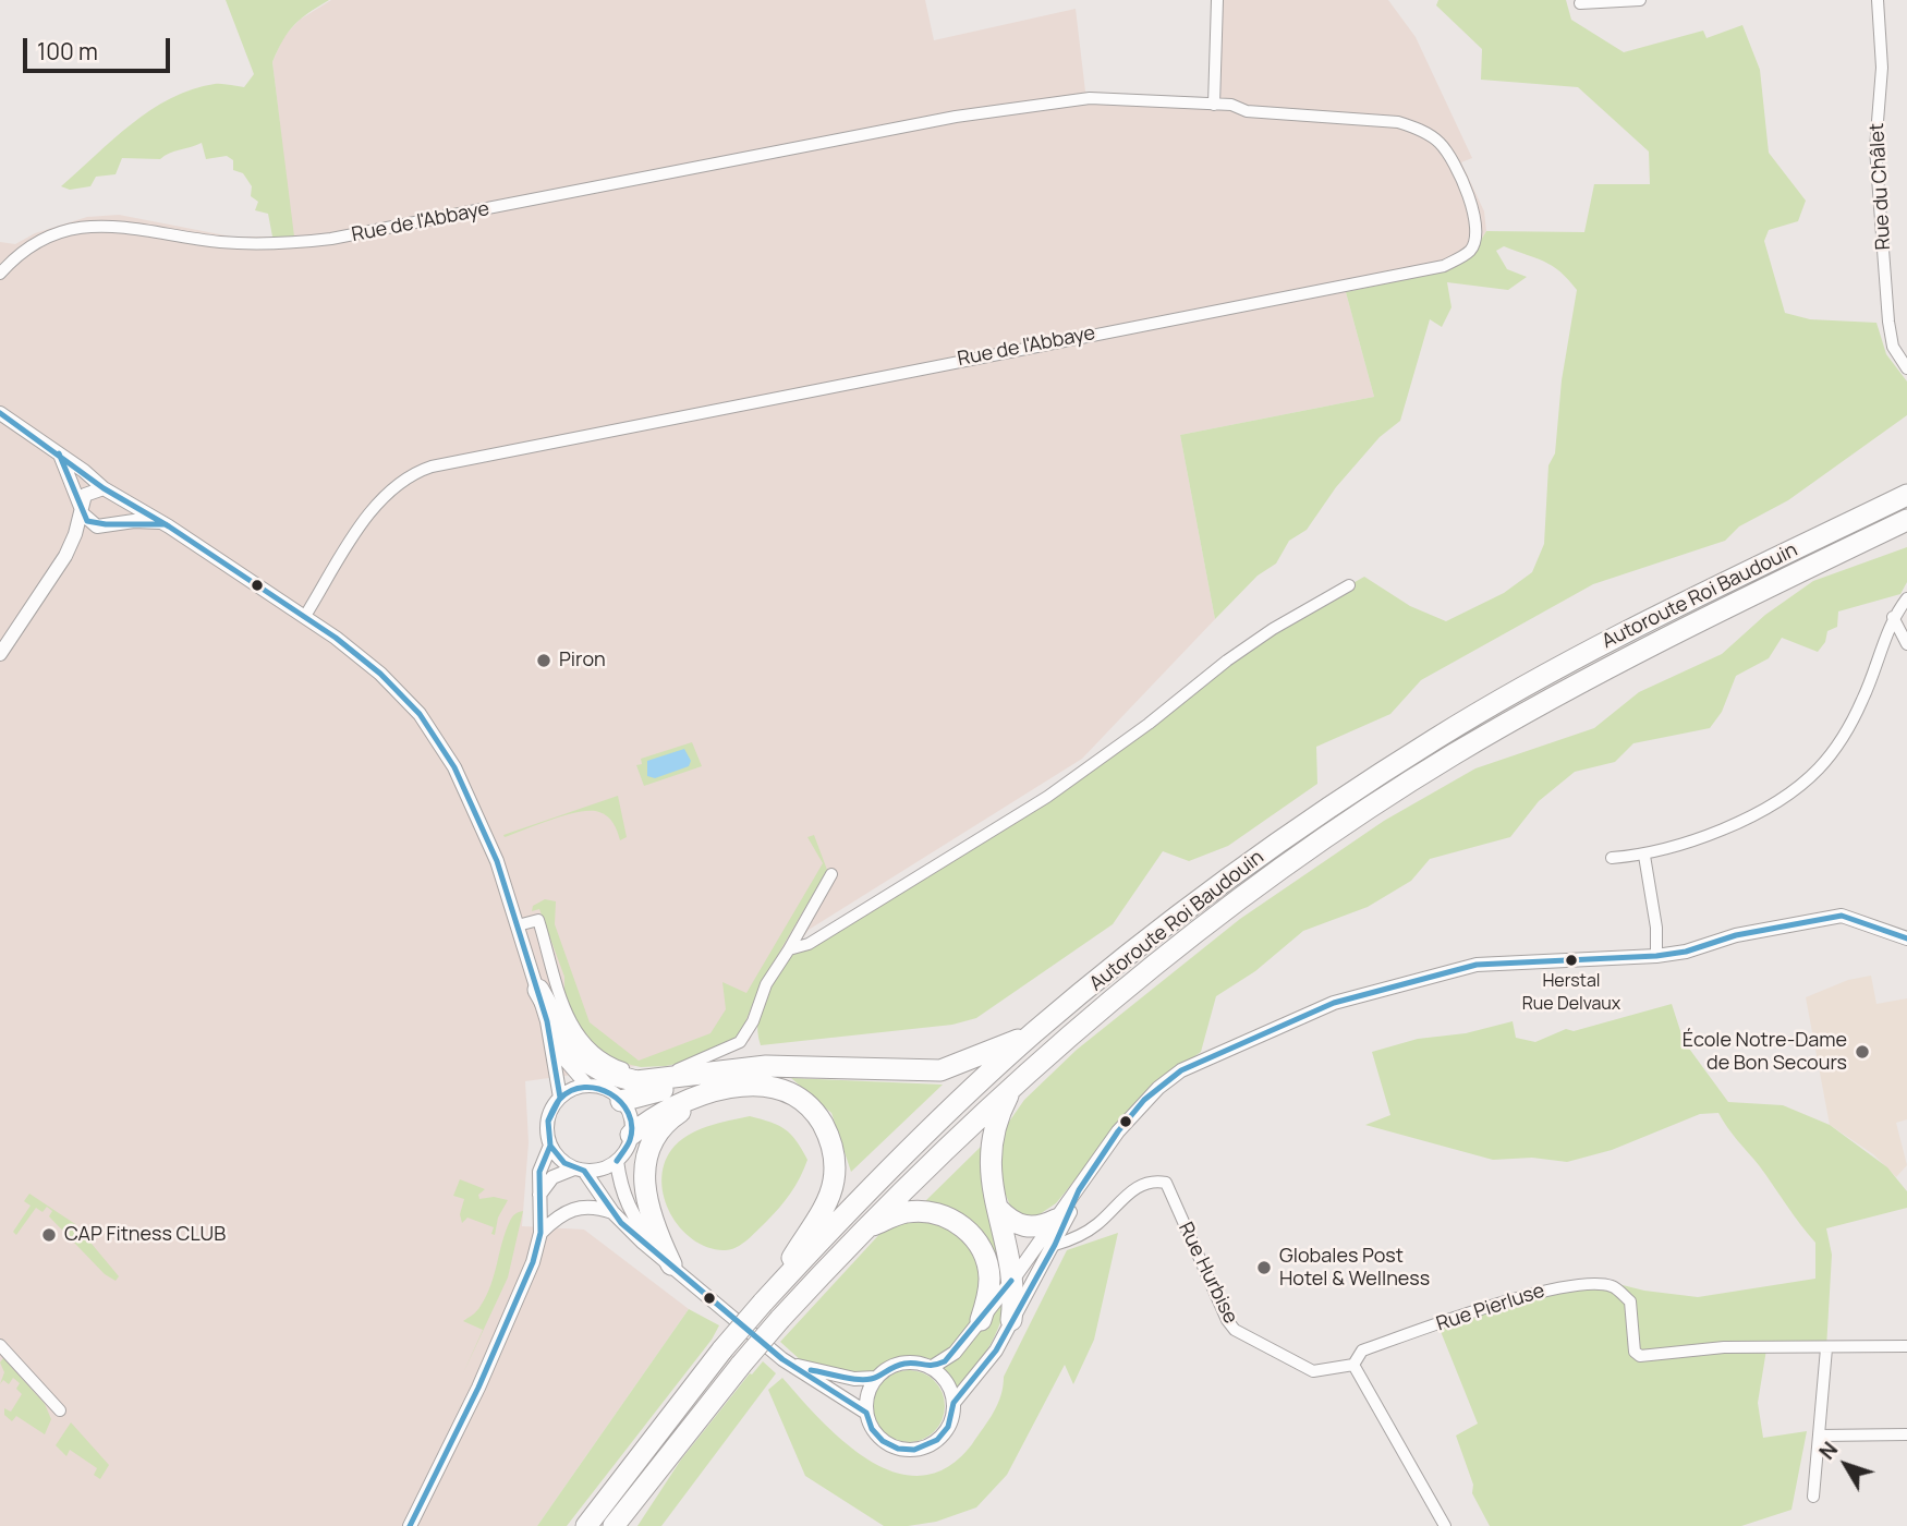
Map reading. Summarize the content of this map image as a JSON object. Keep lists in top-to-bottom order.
{
  "streets": {
    "highway": ["Autoroute Roi Baudouin"],
    "street": [
      "Rue du Châlet",
      "Rue de l'Abbaye",
      "Rue Hurbise",
      "Rue Pierluse"
    ]
  },
  "crossings": [
    ["Rue Hurbise", "Rue Pierluse"]
  ],
  "places": [
    "Piron",
    "Herstal Rue Delvaux",
    "École Notre-Dame de Bon Secours",
    "CAP Fitness CLUB",
    "Globales Post Hotel & Wellness"
  ],
  "scale_bar": "100 m",
  "north": "top left"
}
